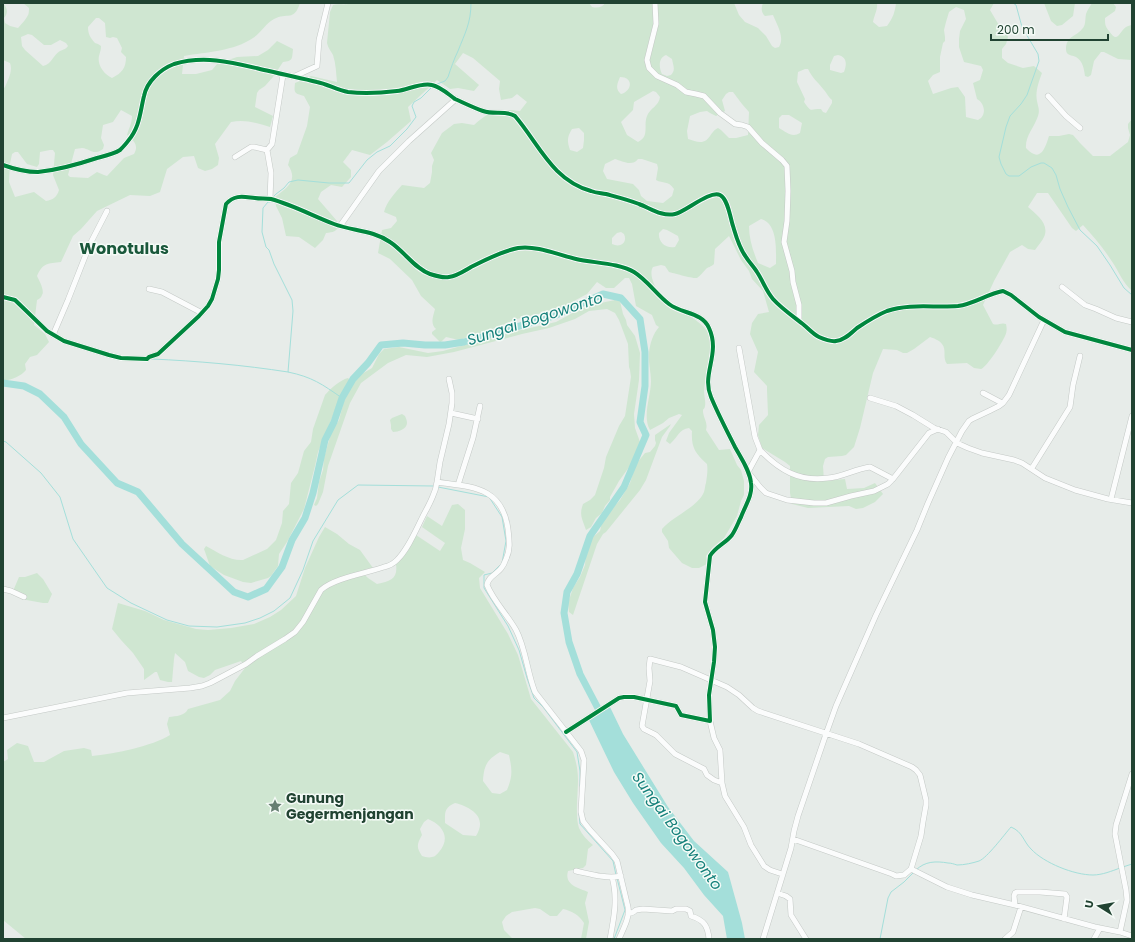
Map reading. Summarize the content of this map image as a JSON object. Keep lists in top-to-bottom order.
{
  "districts": ["Wonotulus"],
  "water": ["Sungai Bogowonto"],
  "places": {
    "place": ["Gunung Gegermenjangan"]
  },
  "scale_bar": "200 m",
  "north": "left"
}
